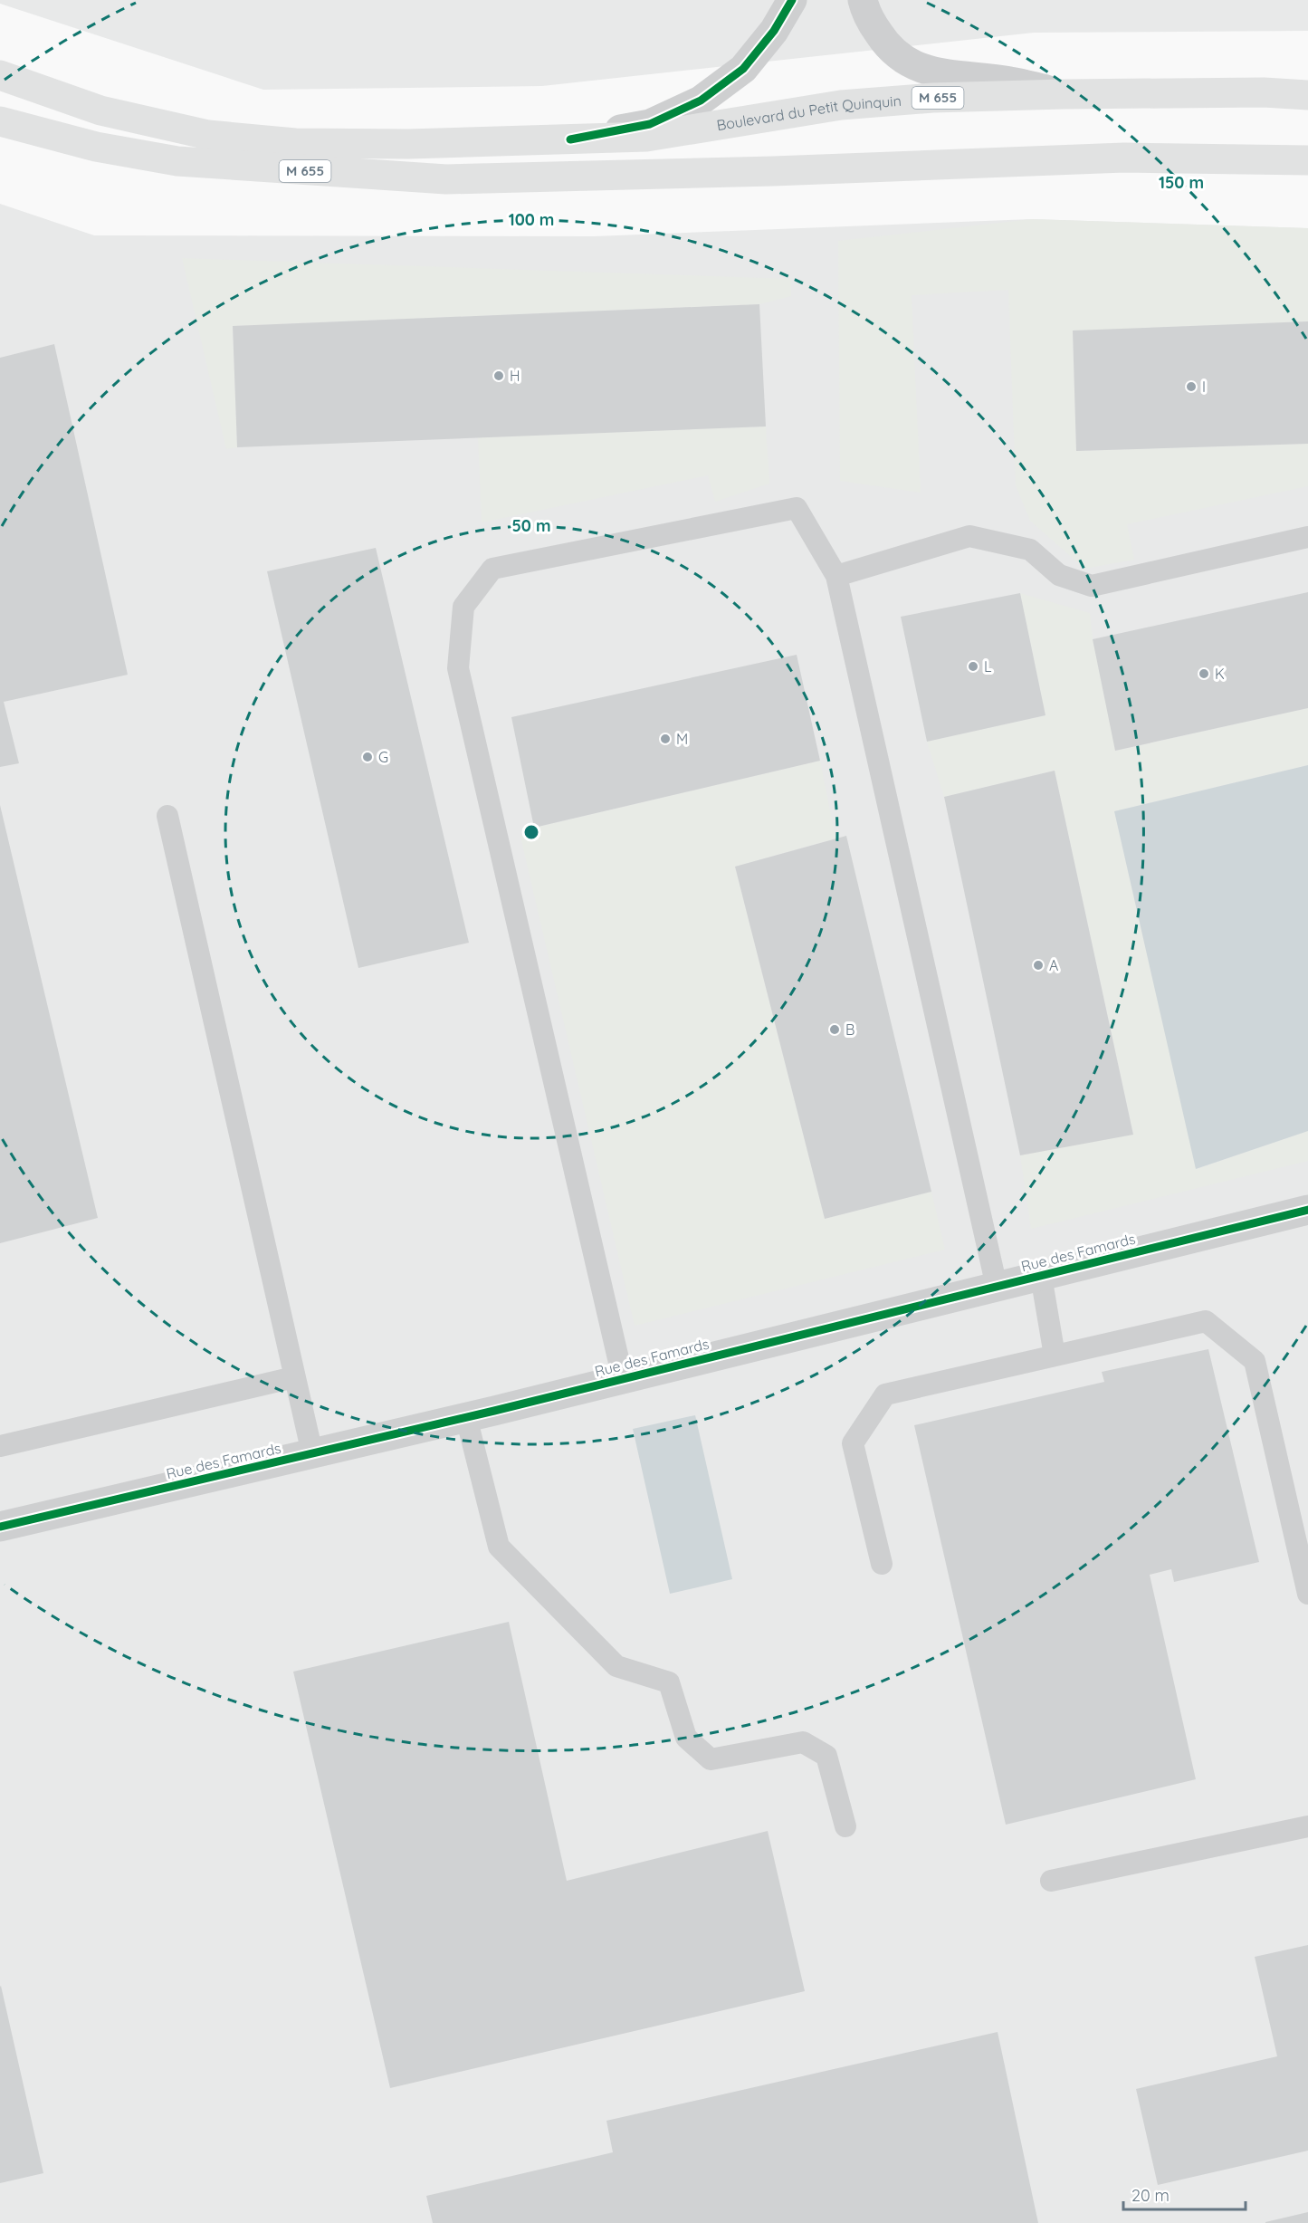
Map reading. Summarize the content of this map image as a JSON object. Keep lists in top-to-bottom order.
{
  "streets": {
    "main road": ["M 655", "Boulevard du Petit Quinquin"],
    "street": ["Rue des Famards"]
  },
  "crossings": [
    ["M 655", "Boulevard du Petit Quinquin"]
  ],
  "places": [
    "H",
    "I",
    "L",
    "K",
    "M",
    "G",
    "A",
    "B"
  ],
  "scale_bar": "20 m",
  "rings": ["150 m", "100 m", "50 m"]
}
